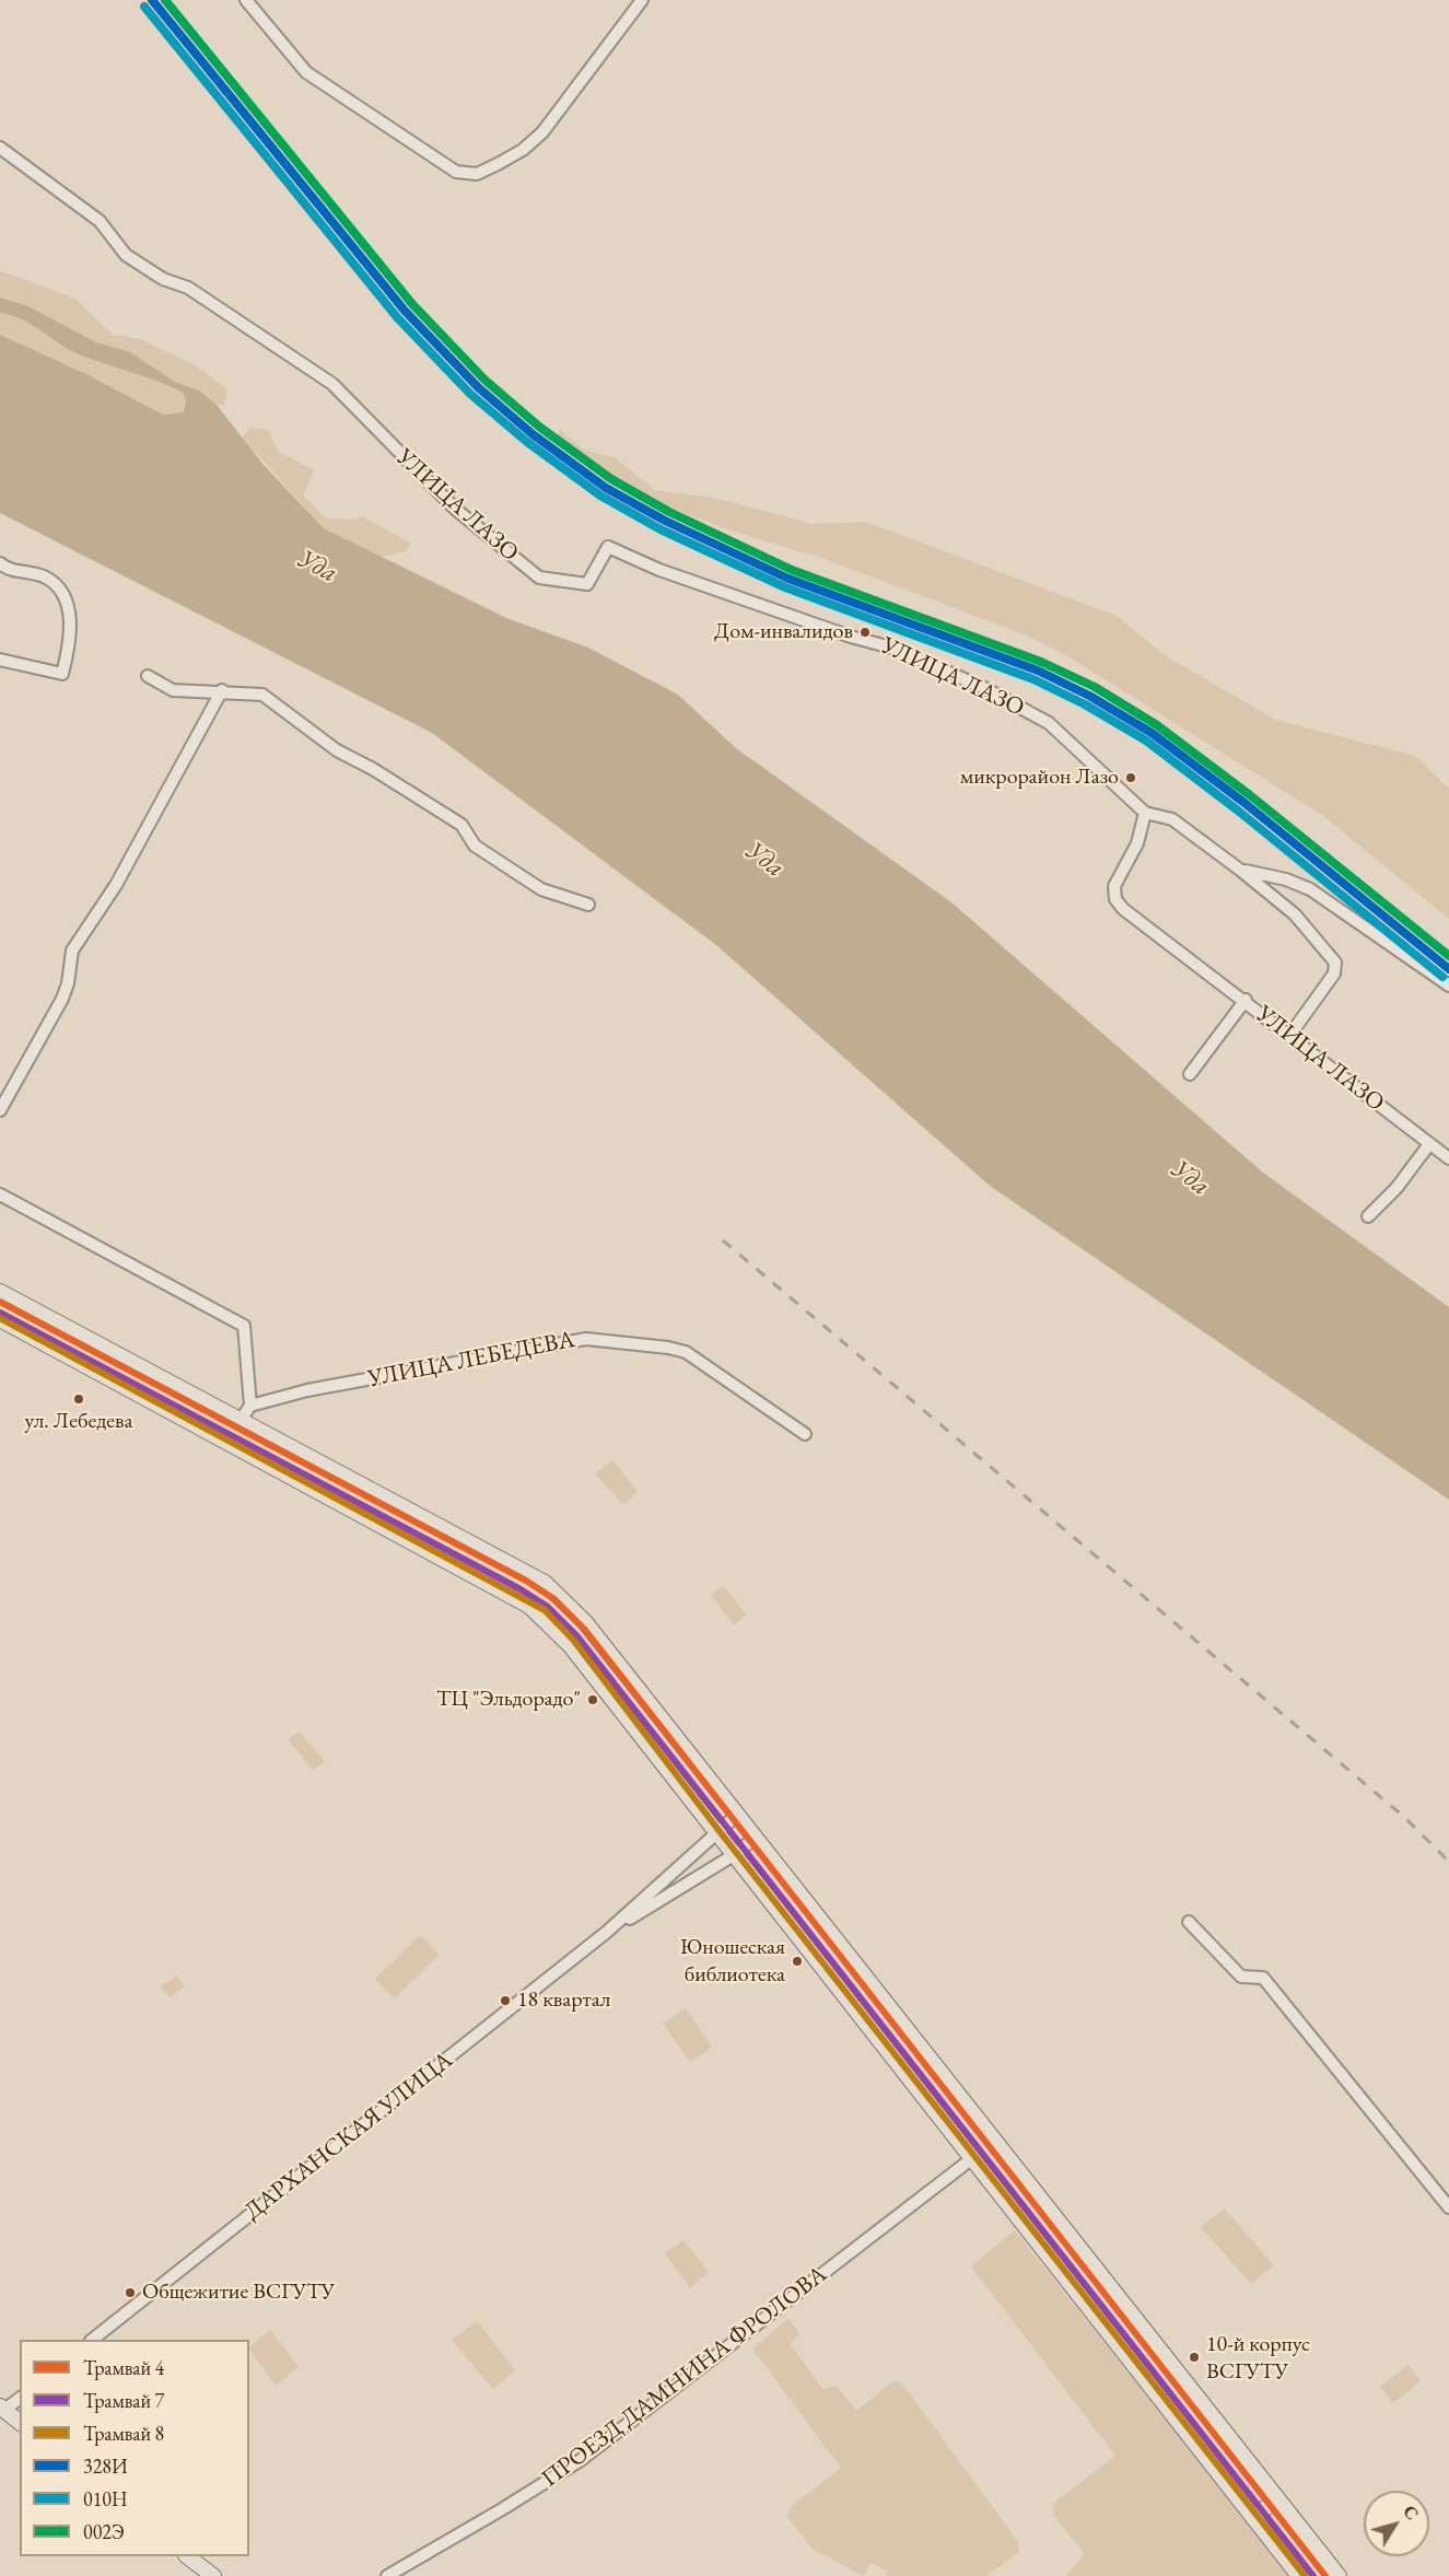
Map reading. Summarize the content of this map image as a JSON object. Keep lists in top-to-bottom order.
{
  "streets": {
    "street": [
      "УЛИЦА ЛАЗО",
      "УЛИЦА ЛЕБЕДЕВА",
      "ДАРХАНСКАЯ УЛИЦА",
      "ПРОЕЗД ДАМНИНА ФРОЛОВА"
    ]
  },
  "water": ["Уда"],
  "places": [
    "Дом-инвалидов",
    "микрорайон Лазо",
    "ул. Лебедева",
    "ТЦ \"Эльдорадо\"",
    "Юношеская библиотека",
    "18 квартал",
    "Общежитие ВСГУТУ",
    "10-й корпус ВСГУТУ"
  ],
  "lines": [
    "transit line 328И",
    "transit line 002Э",
    "transit line 010Н",
    "tram line 4",
    "tram line 7",
    "tram line 8"
  ],
  "legend": [
    "Трамвай 4",
    "Трамвай 7",
    "Трамвай 8",
    "328И",
    "010Н",
    "002Э"
  ],
  "north": "top right"
}
